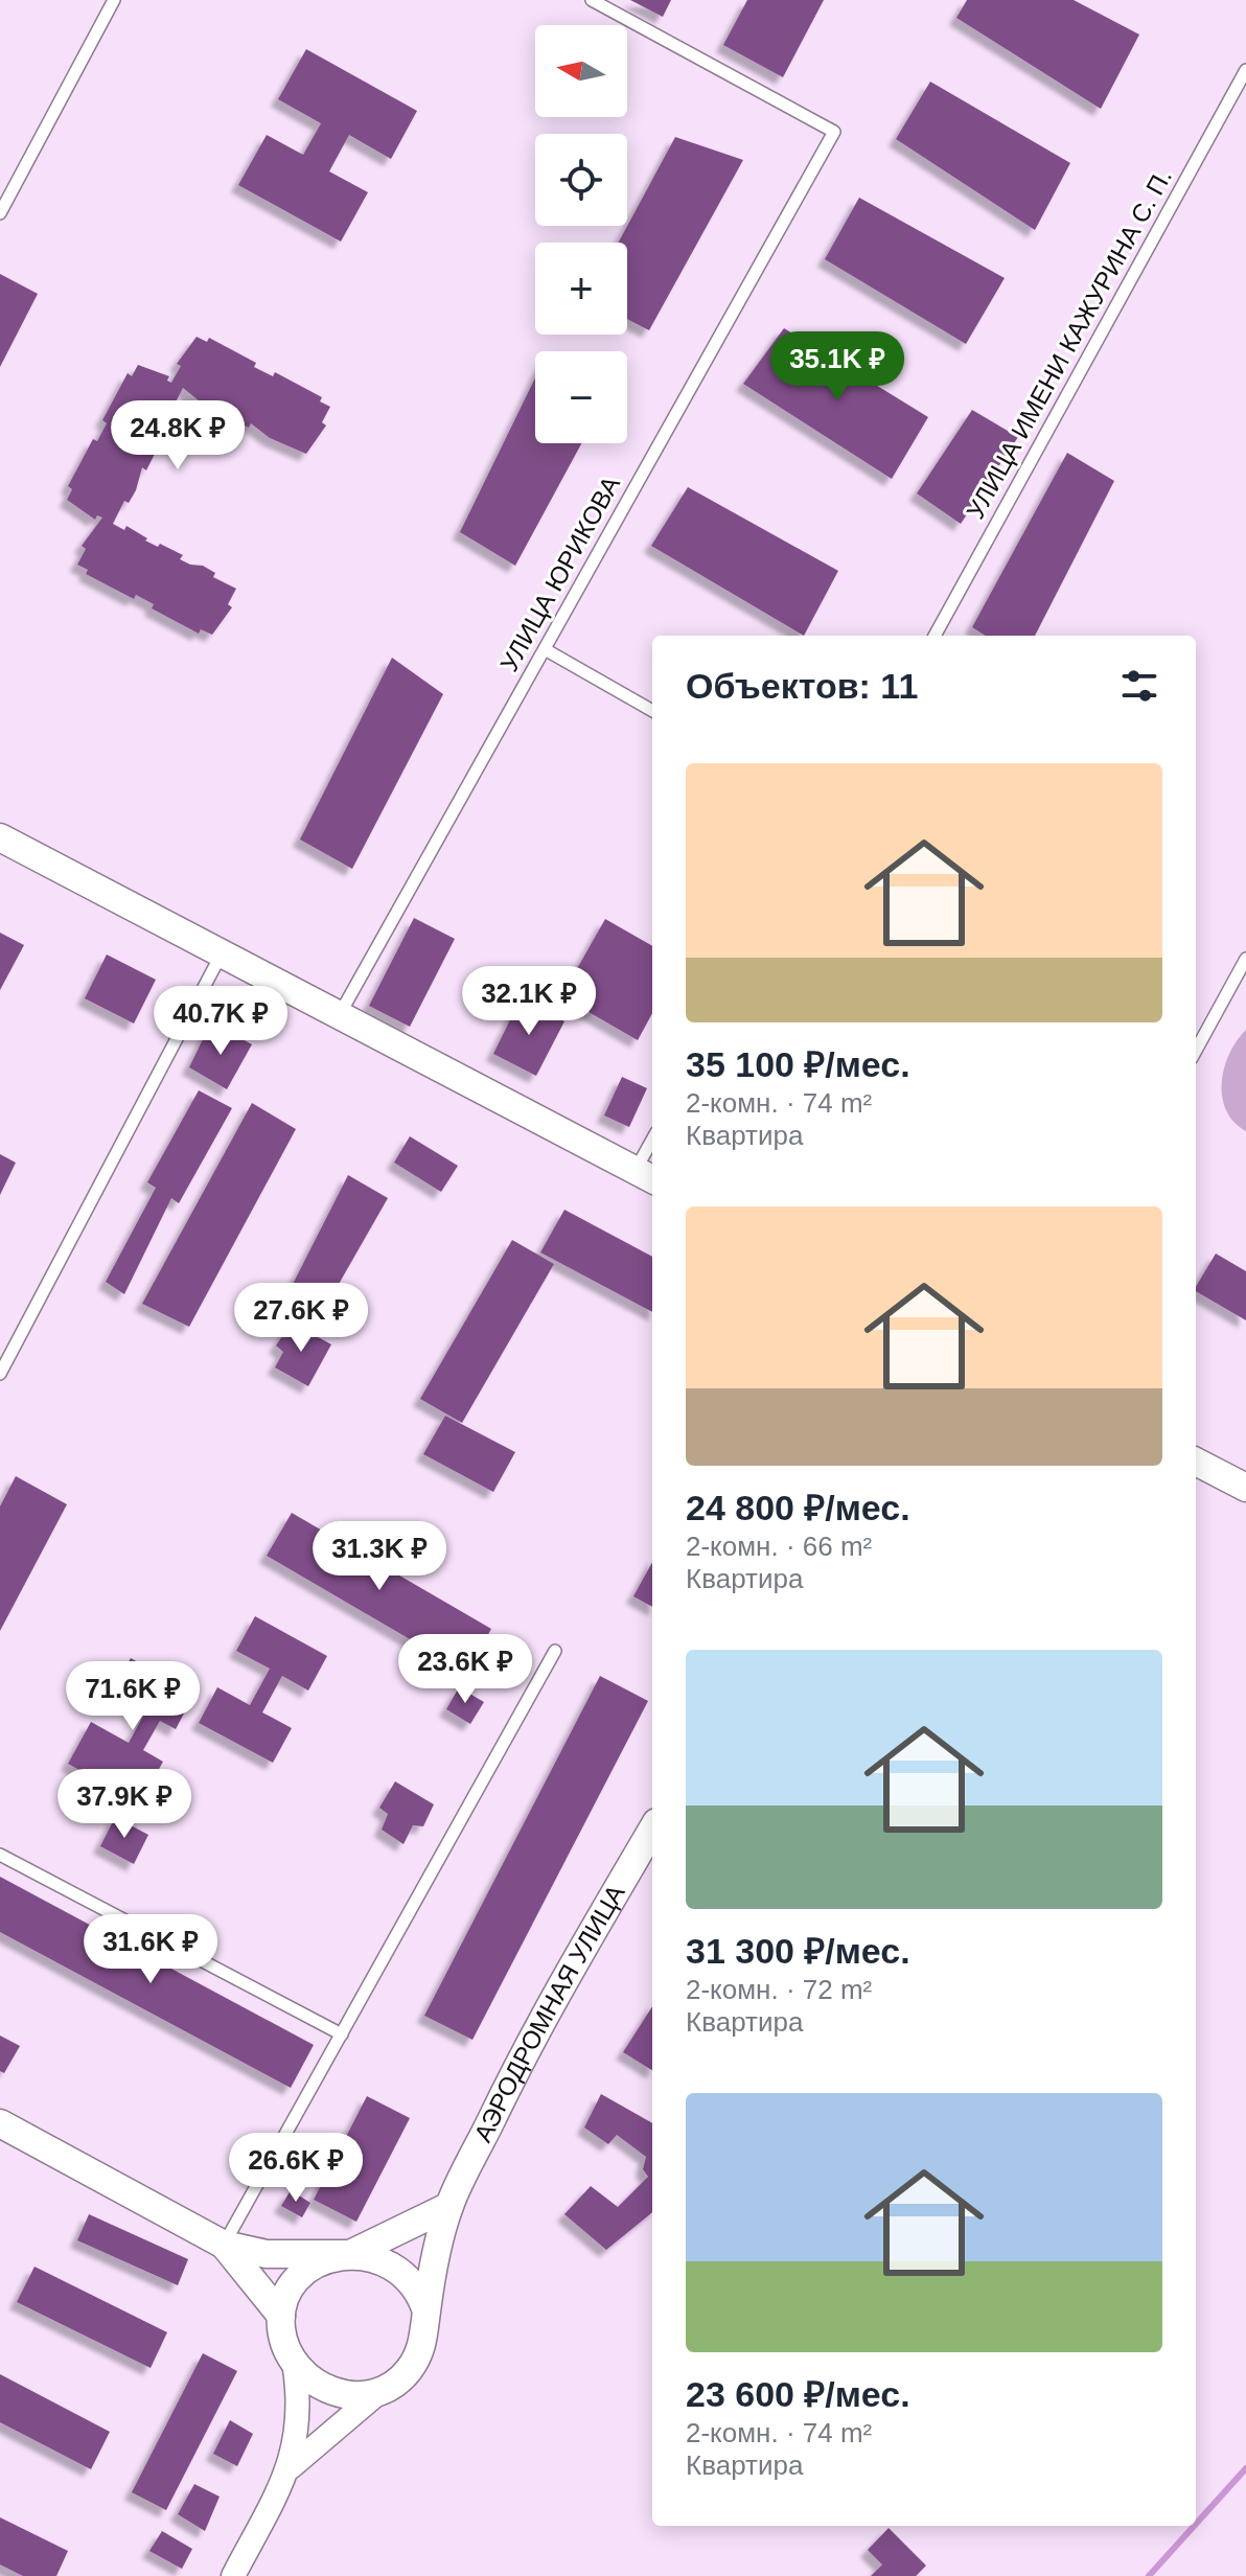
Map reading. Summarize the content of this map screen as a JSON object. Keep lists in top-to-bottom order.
{
  "streets": {
    "street": ["АЭРОДРОМНАЯ УЛИЦА"],
    "lane": ["УЛИЦА ИМЕНИ КАЖУРИНА С. П.", "УЛИЦА ЮРИКОВА"]
  },
  "north": "left",
  "page": {
    "map_buttons": ["+", "−"],
    "price": [
      "35.1K ₽",
      "24.8K ₽",
      "32.1K ₽",
      "40.7K ₽",
      "27.6K ₽",
      "31.3K ₽",
      "23.6K ₽",
      "71.6K ₽",
      "37.9K ₽",
      "31.6K ₽",
      "26.6K ₽"
    ],
    "heading": "Объектов: 11",
    "list": [
      {
        "name": "35 100 ₽/мес.",
        "note": "2-комн. · 74 m² · Квартира"
      },
      {
        "name": "24 800 ₽/мес.",
        "note": "2-комн. · 66 m² · Квартира"
      },
      {
        "name": "31 300 ₽/мес.",
        "note": "2-комн. · 72 m² · Квартира"
      },
      {
        "name": "23 600 ₽/мес.",
        "note": "2-комн. · 74 m² · Квартира"
      }
    ]
  }
}
